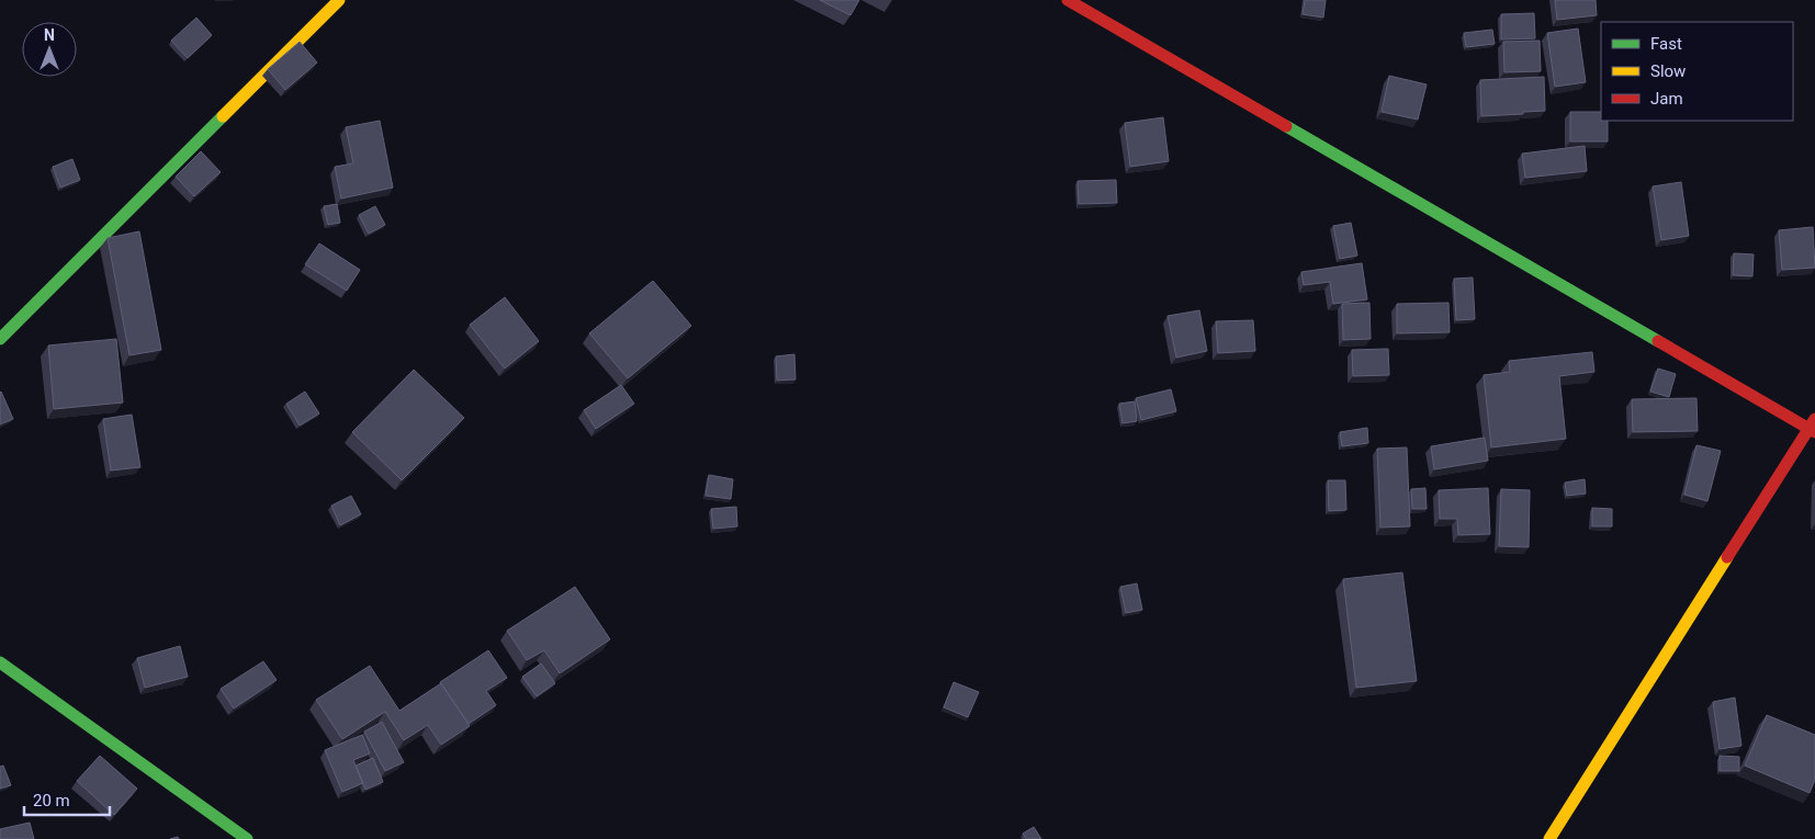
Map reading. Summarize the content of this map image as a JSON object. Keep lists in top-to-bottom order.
{
  "legend": ["Fast", "Slow", "Jam"],
  "scale_bar": "20 m",
  "north": "top"
}
